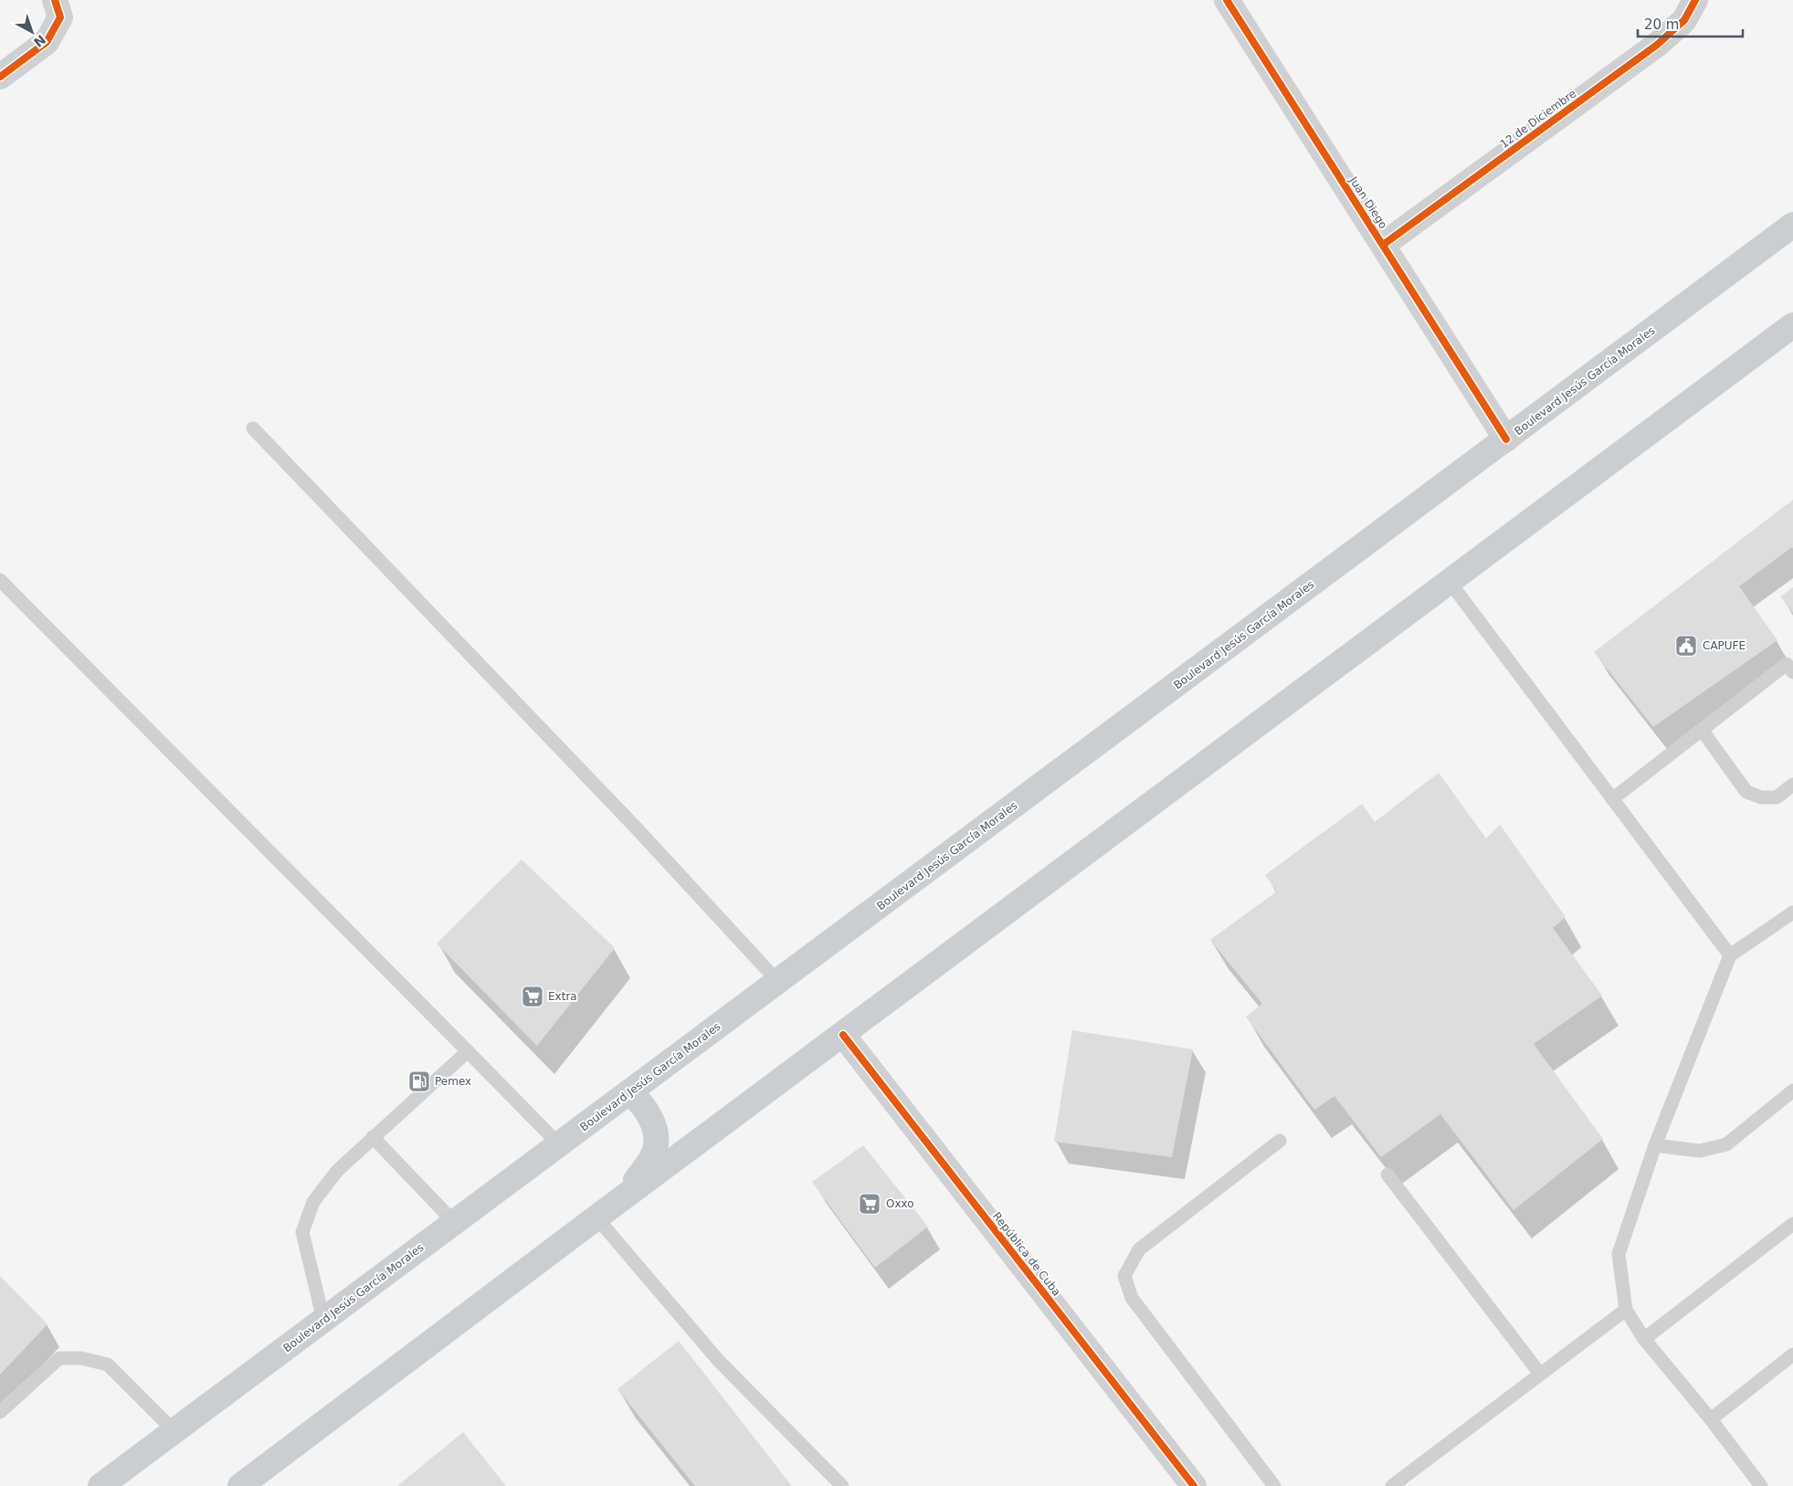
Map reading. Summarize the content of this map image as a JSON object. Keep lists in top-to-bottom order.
{
  "streets": {
    "main road": ["Boulevard Jesús García Morales"],
    "street": ["12 de Diciembre", "Juan Diego", "República de Cuba"]
  },
  "crossings": [
    ["12 de Diciembre", "Juan Diego"],
    ["Juan Diego", "Boulevard Jesús García Morales"]
  ],
  "places": {
    "public building": ["CAPUFE"],
    "supermarket": ["Extra", "Oxxo"],
    "fuel station": ["Pemex"]
  },
  "scale_bar": "20 m",
  "north": "bottom right"
}
